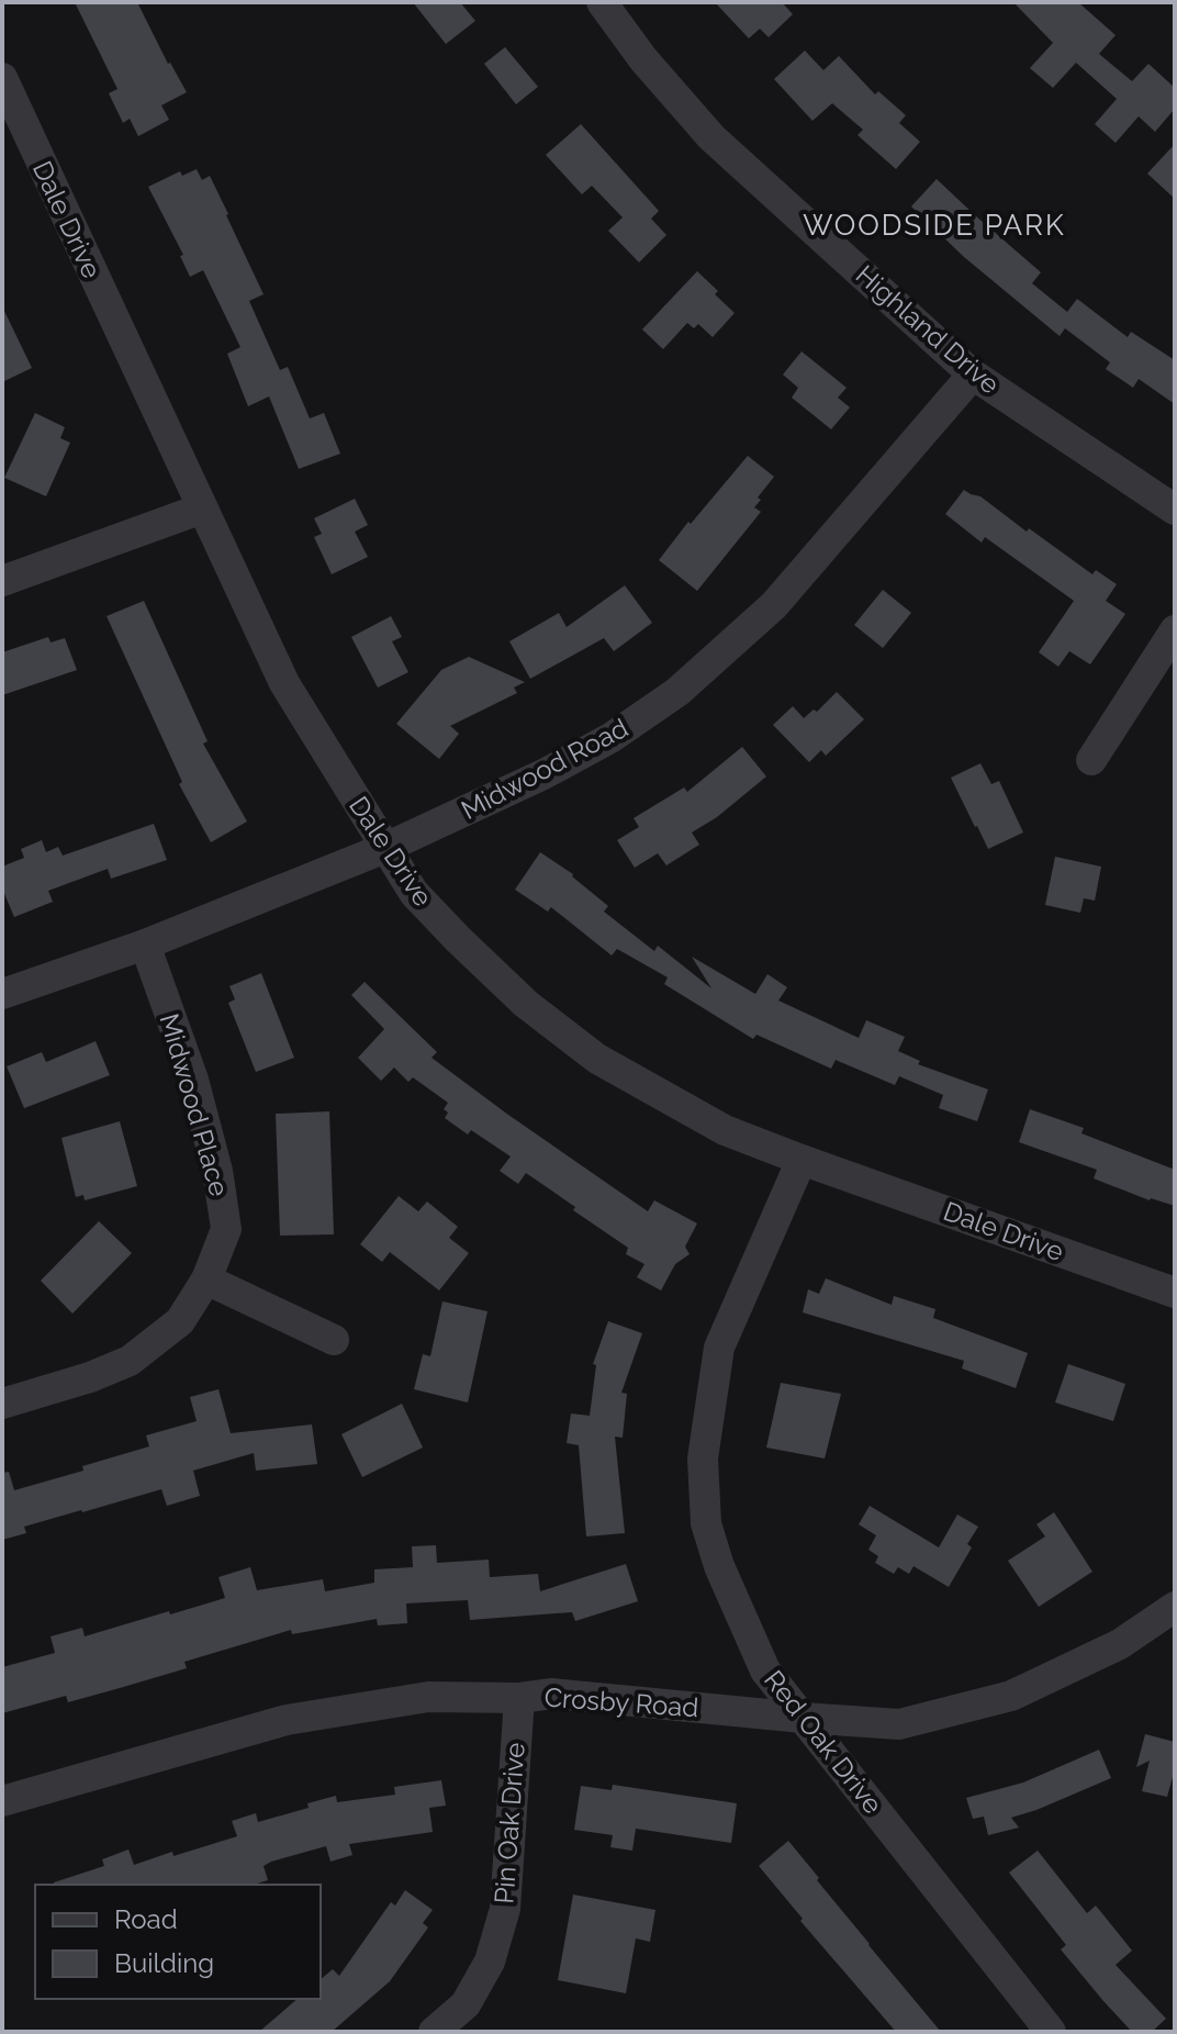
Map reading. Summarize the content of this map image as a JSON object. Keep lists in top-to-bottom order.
{
  "streets": {
    "street": [
      "Dale Drive",
      "Highland Drive",
      "Midwood Road",
      "Midwood Place",
      "Crosby Road",
      "Red Oak Drive",
      "Pin Oak Drive"
    ]
  },
  "crossings": [
    ["Dale Drive", "Midwood Road"],
    ["Dale Drive", "Red Oak Drive"],
    ["Highland Drive", "Midwood Road"],
    ["Midwood Road", "Midwood Place"],
    ["Crosby Road", "Red Oak Drive"],
    ["Crosby Road", "Pin Oak Drive"]
  ],
  "districts": ["WOODSIDE PARK"],
  "legend": ["Road", "Building"]
}
